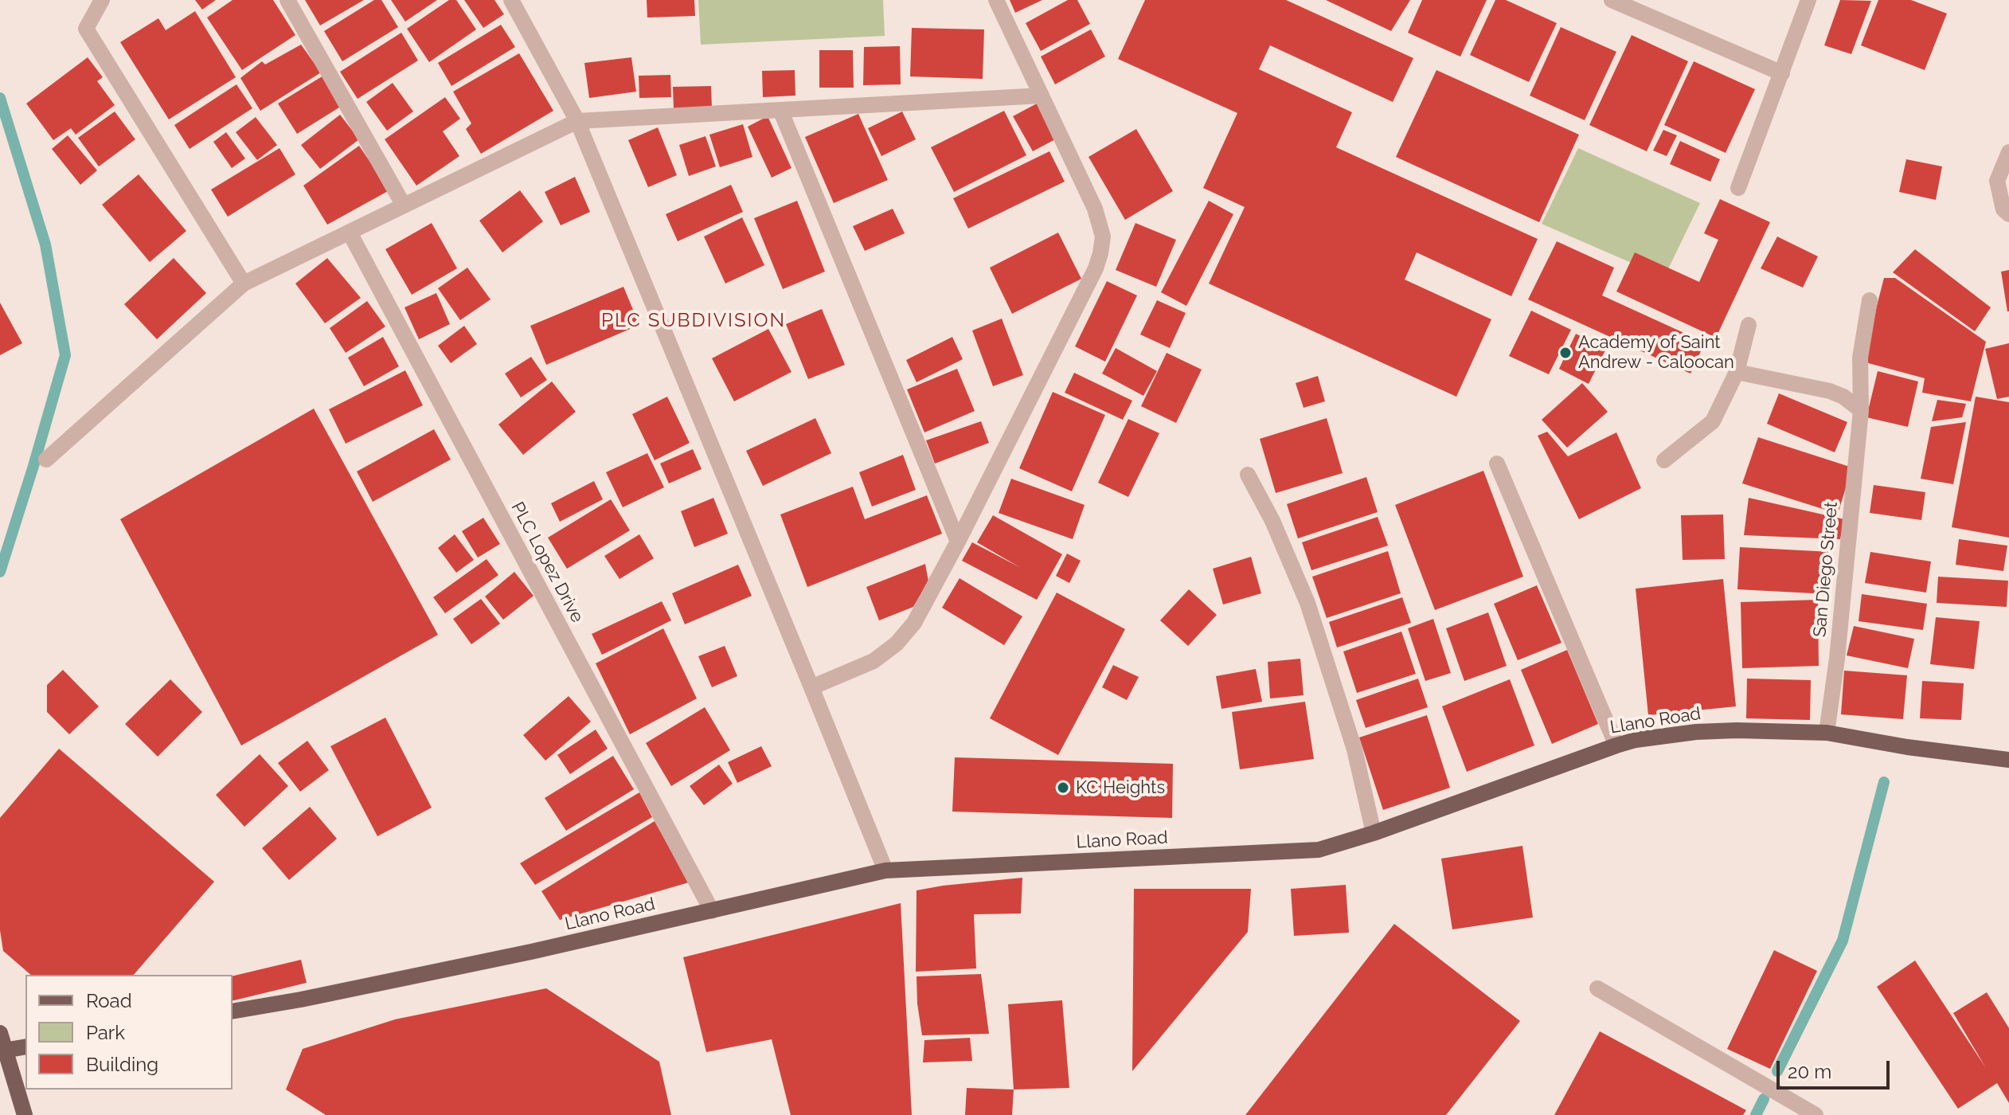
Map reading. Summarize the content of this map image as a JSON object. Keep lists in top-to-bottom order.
{
  "streets": {
    "main road": ["Llano Road"],
    "street": ["PLC Lopez Drive", "San Diego Street"]
  },
  "crossings": [
    ["PLC Lopez Drive", "Llano Road"],
    ["San Diego Street", "Llano Road"]
  ],
  "districts": ["PLC SUBDIVISION"],
  "places": ["Academy of Saint Andrew - Caloocan", "KC Heights"],
  "legend": ["Road", "Park", "Building"],
  "scale_bar": "20 m"
}
